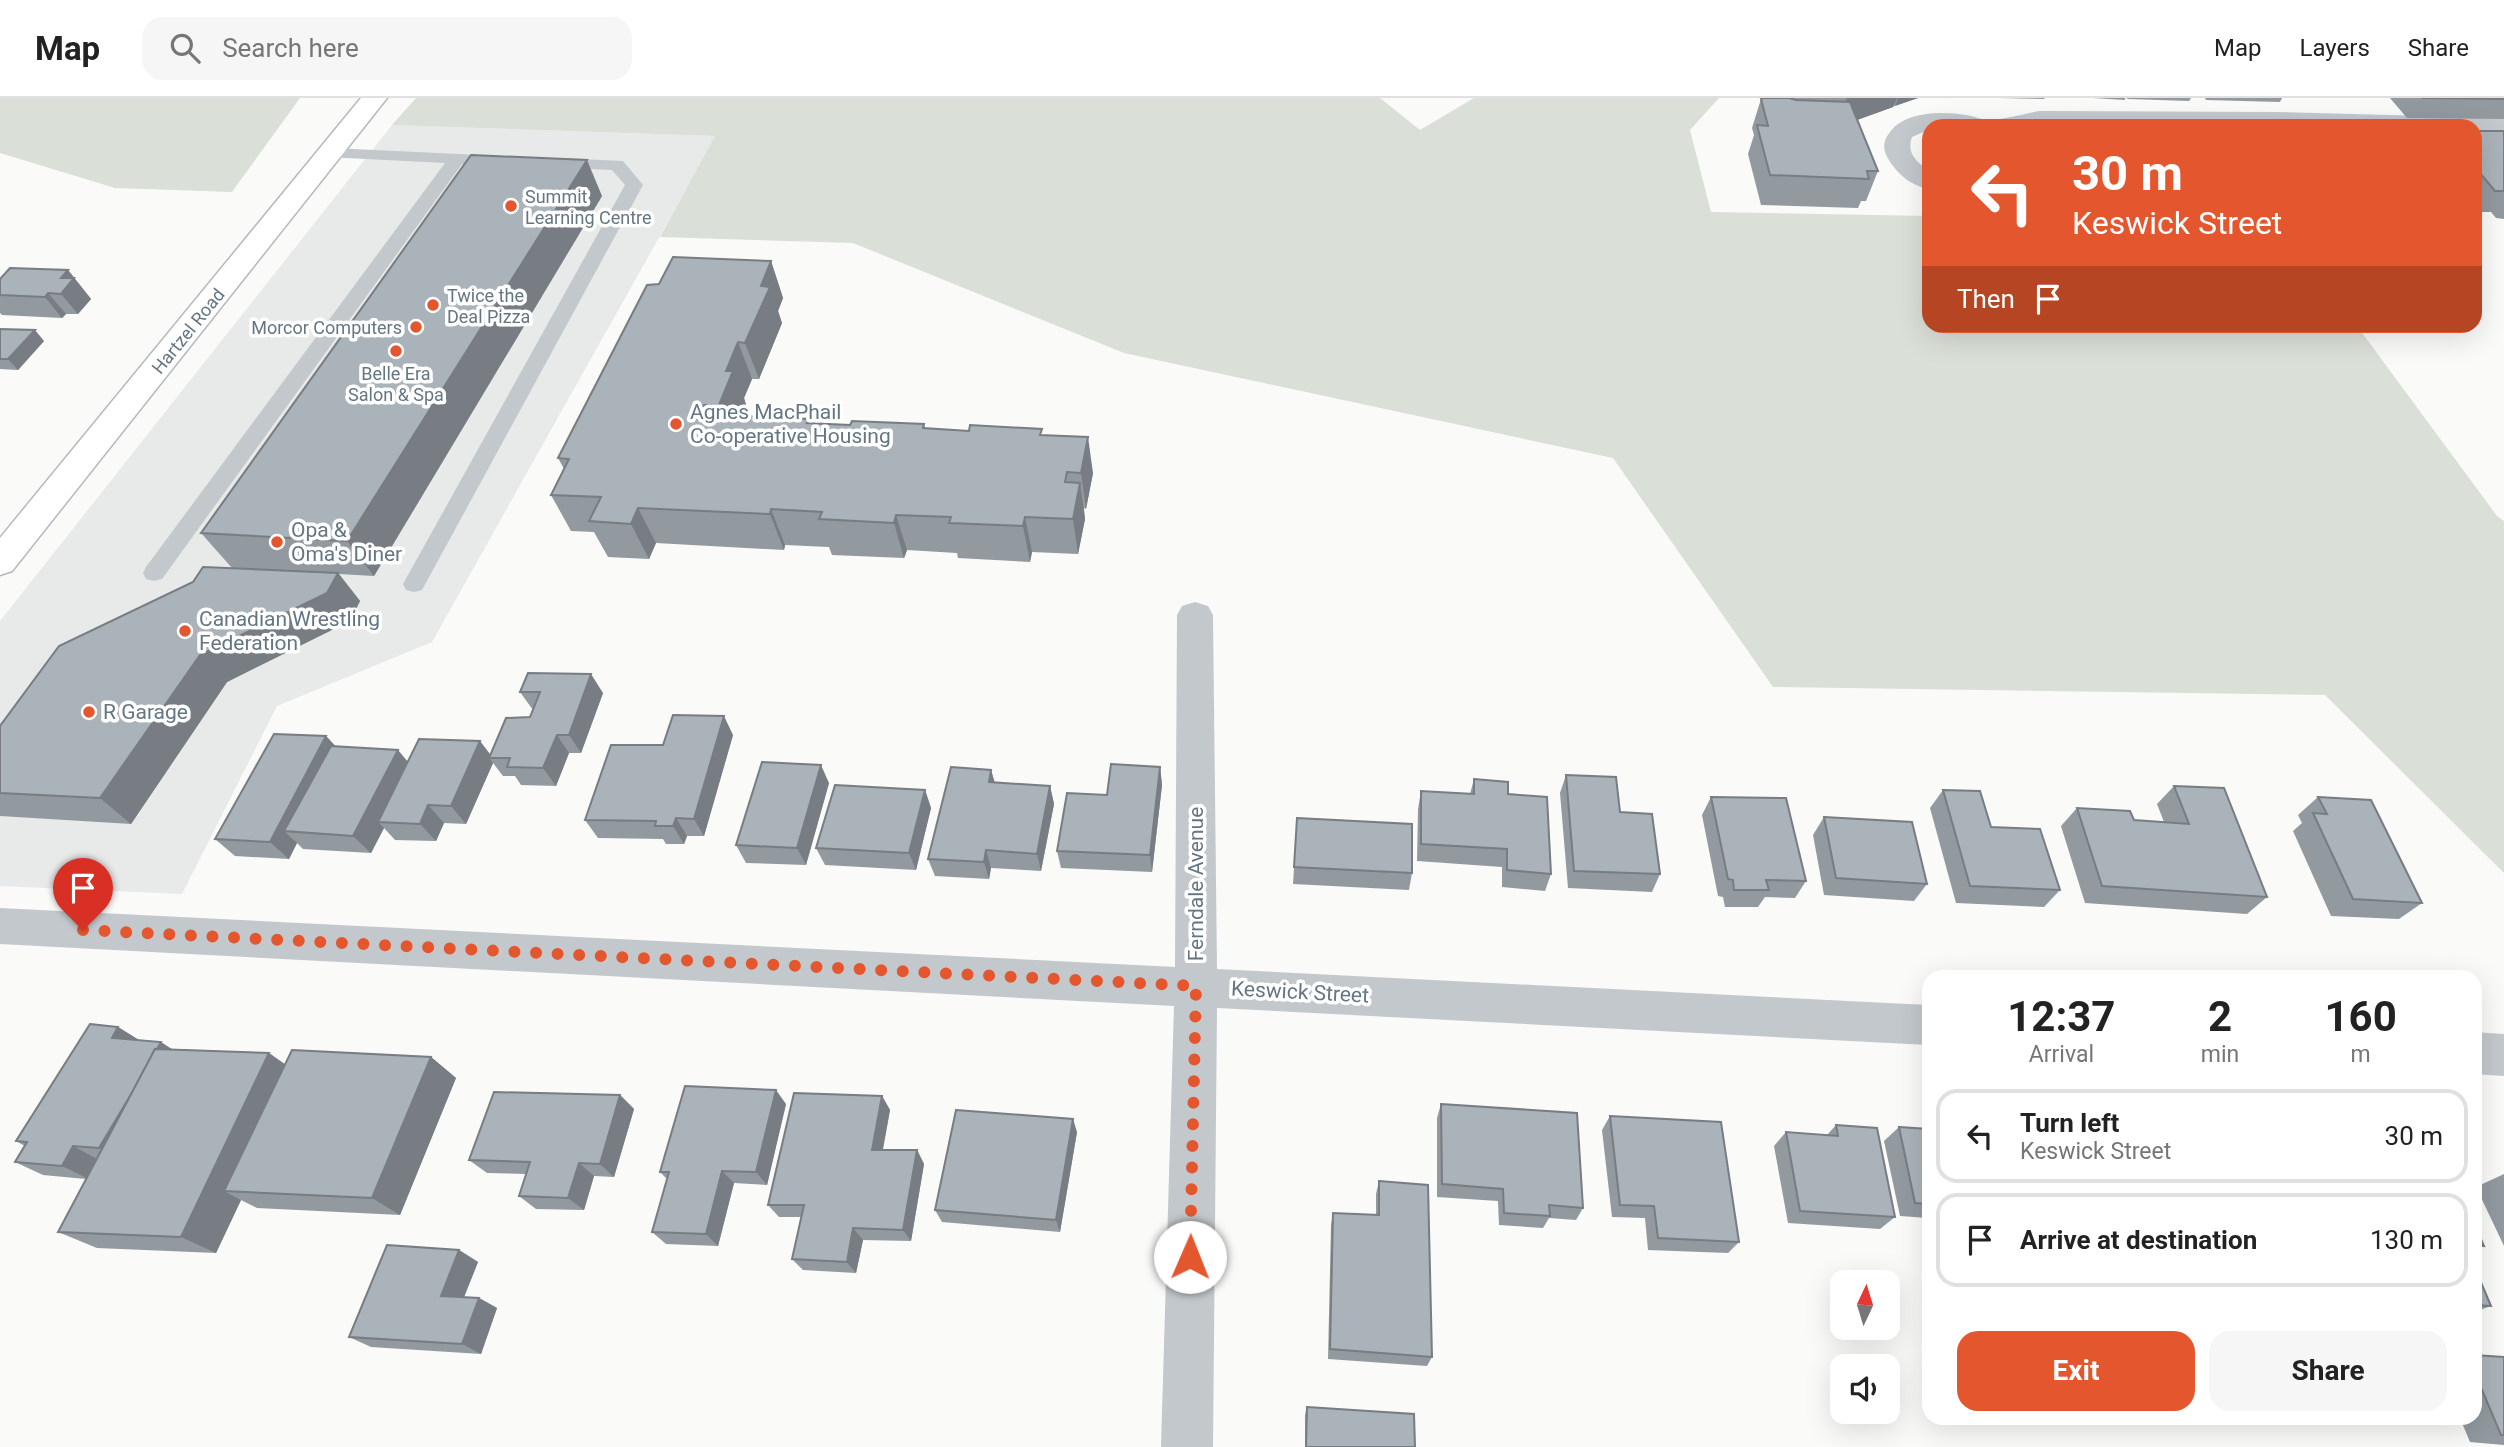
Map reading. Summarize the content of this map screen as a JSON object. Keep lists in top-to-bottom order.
{
  "streets": {
    "street": ["Hartzel Road", "Ferndale Avenue", "Keswick Street"]
  },
  "crossings": [
    ["Ferndale Avenue", "Keswick Street"]
  ],
  "places": [
    "Summit Learning Centre",
    "Twice the Deal Pizza",
    "Morcor Computers",
    "Belle Era Salon & Spa",
    "Agnes MacPhail Co-operative Housing",
    "Opa & Oma's Diner",
    "Canadian Wrestling Federation",
    "R Garage"
  ],
  "north": "top",
  "page": {
    "header": "Map",
    "search": "Search here",
    "nav": ["Map", "Layers", "Share"],
    "turn": ["30 m", "Keswick Street"],
    "then": "Then",
    "eta": [
      "12:37",
      "Arrival",
      "2",
      "min",
      "160",
      "m"
    ],
    "list": [
      {
        "name": "Turn left",
        "note": "Keswick Street",
        "value": "30 m"
      },
      {
        "name": "Arrive at destination",
        "value": "130 m"
      }
    ],
    "buttons": ["Exit", "Share"]
  }
}
